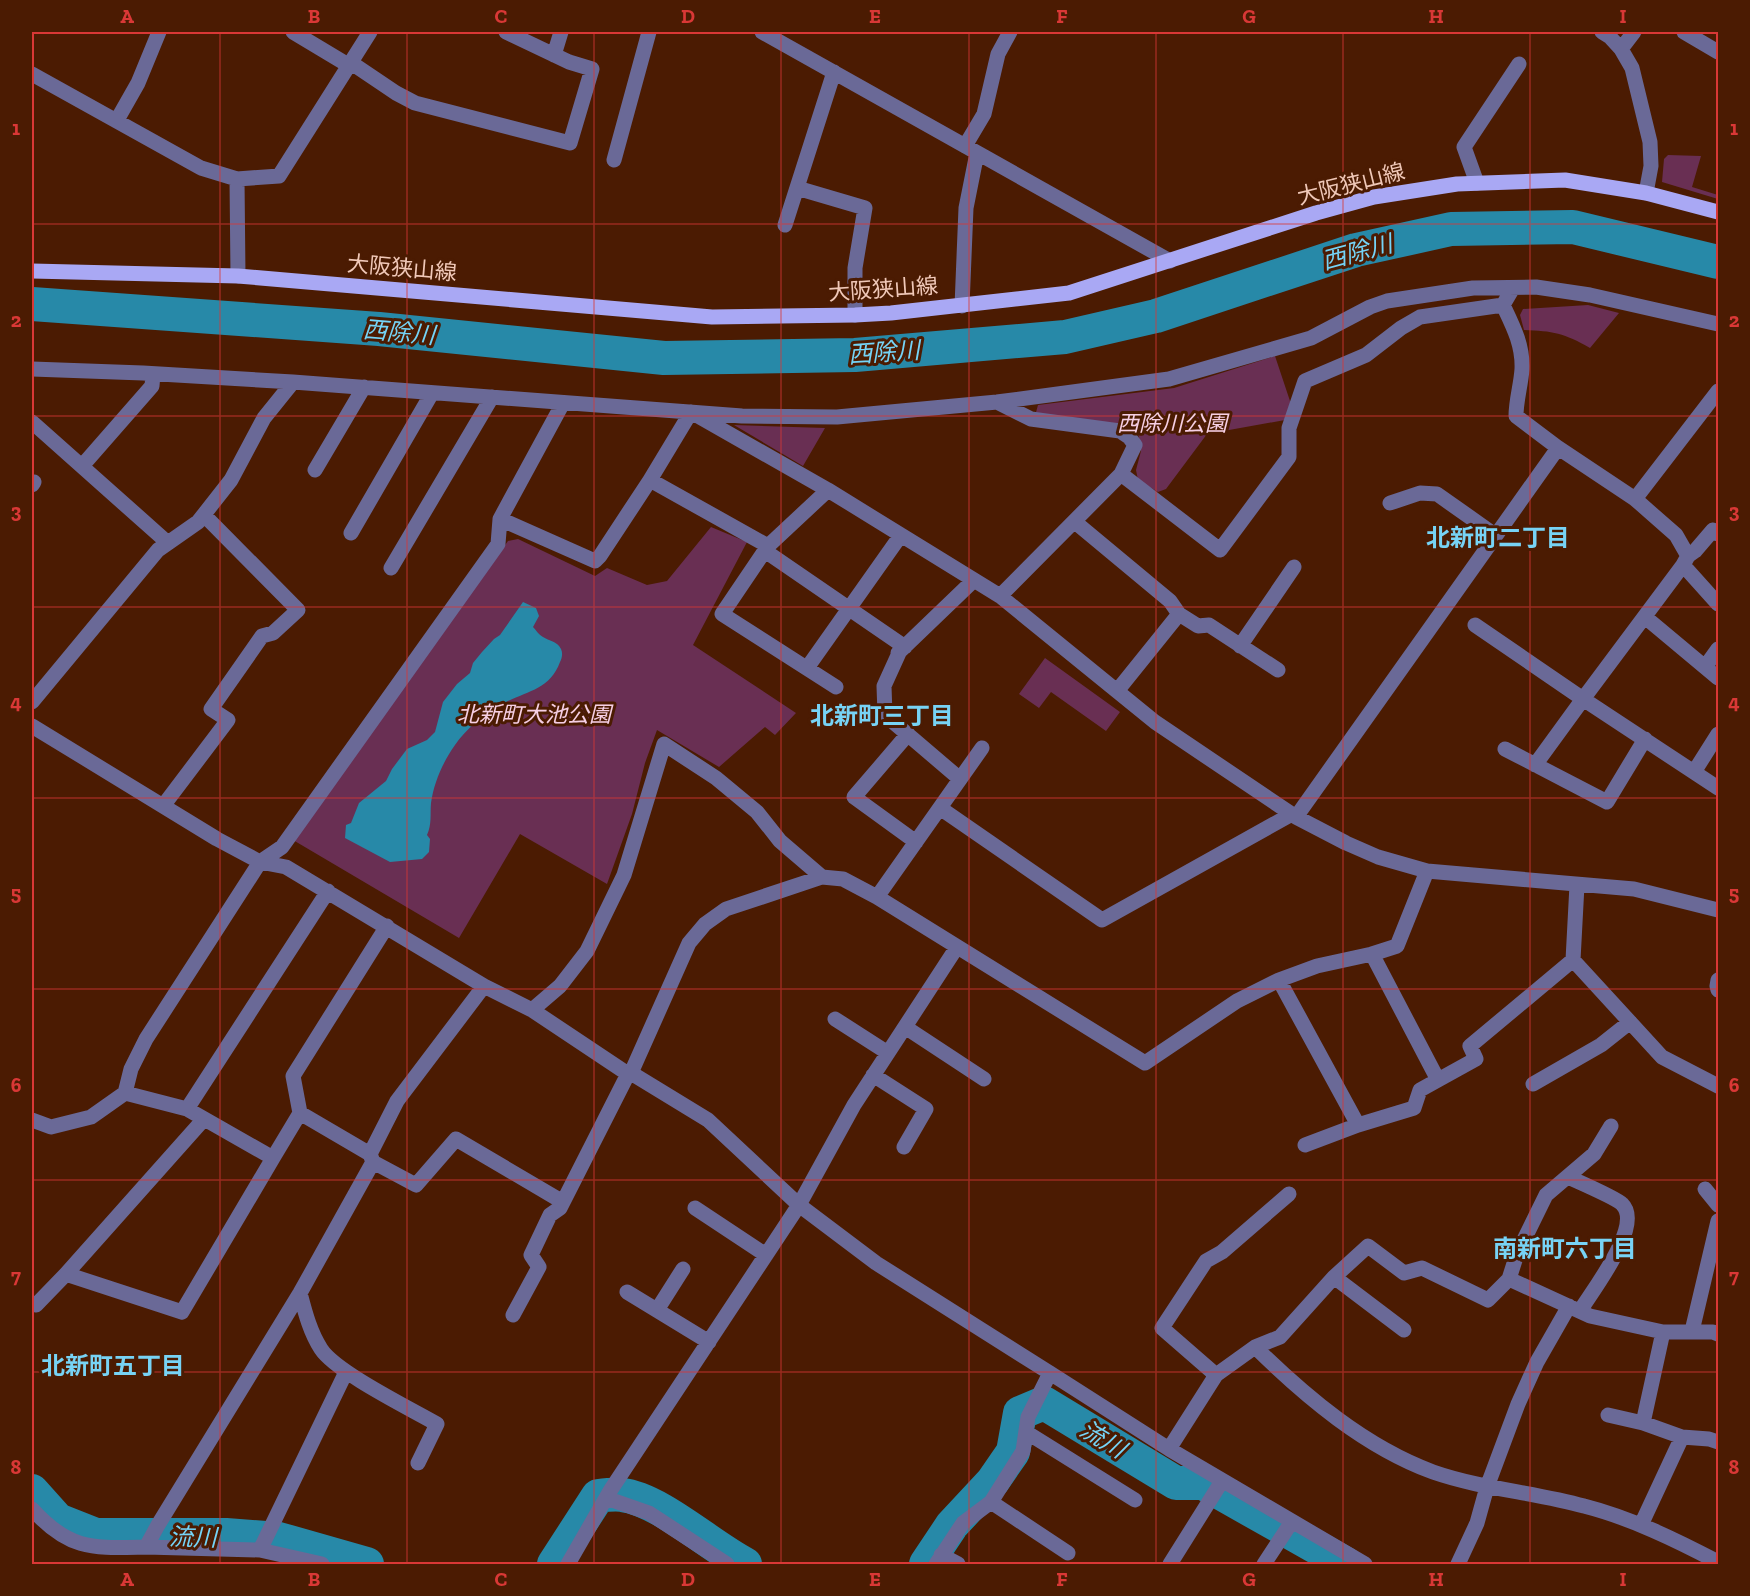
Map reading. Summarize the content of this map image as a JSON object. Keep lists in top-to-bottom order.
{
  "streets": {
    "main road": ["大阪狭山線"]
  },
  "districts": [
    "北新町二丁目",
    "北新町三丁目",
    "南新町六丁目",
    "北新町五丁目"
  ],
  "water": ["西除川", "流川"],
  "parks": ["西除川公園", "北新町大池公園"],
  "grid": {
    "columns": [
      "A",
      "B",
      "C",
      "D",
      "E",
      "F",
      "G",
      "H",
      "I"
    ],
    "rows": [
      "1",
      "2",
      "3",
      "4",
      "5",
      "6",
      "7",
      "8"
    ]
  }
}
